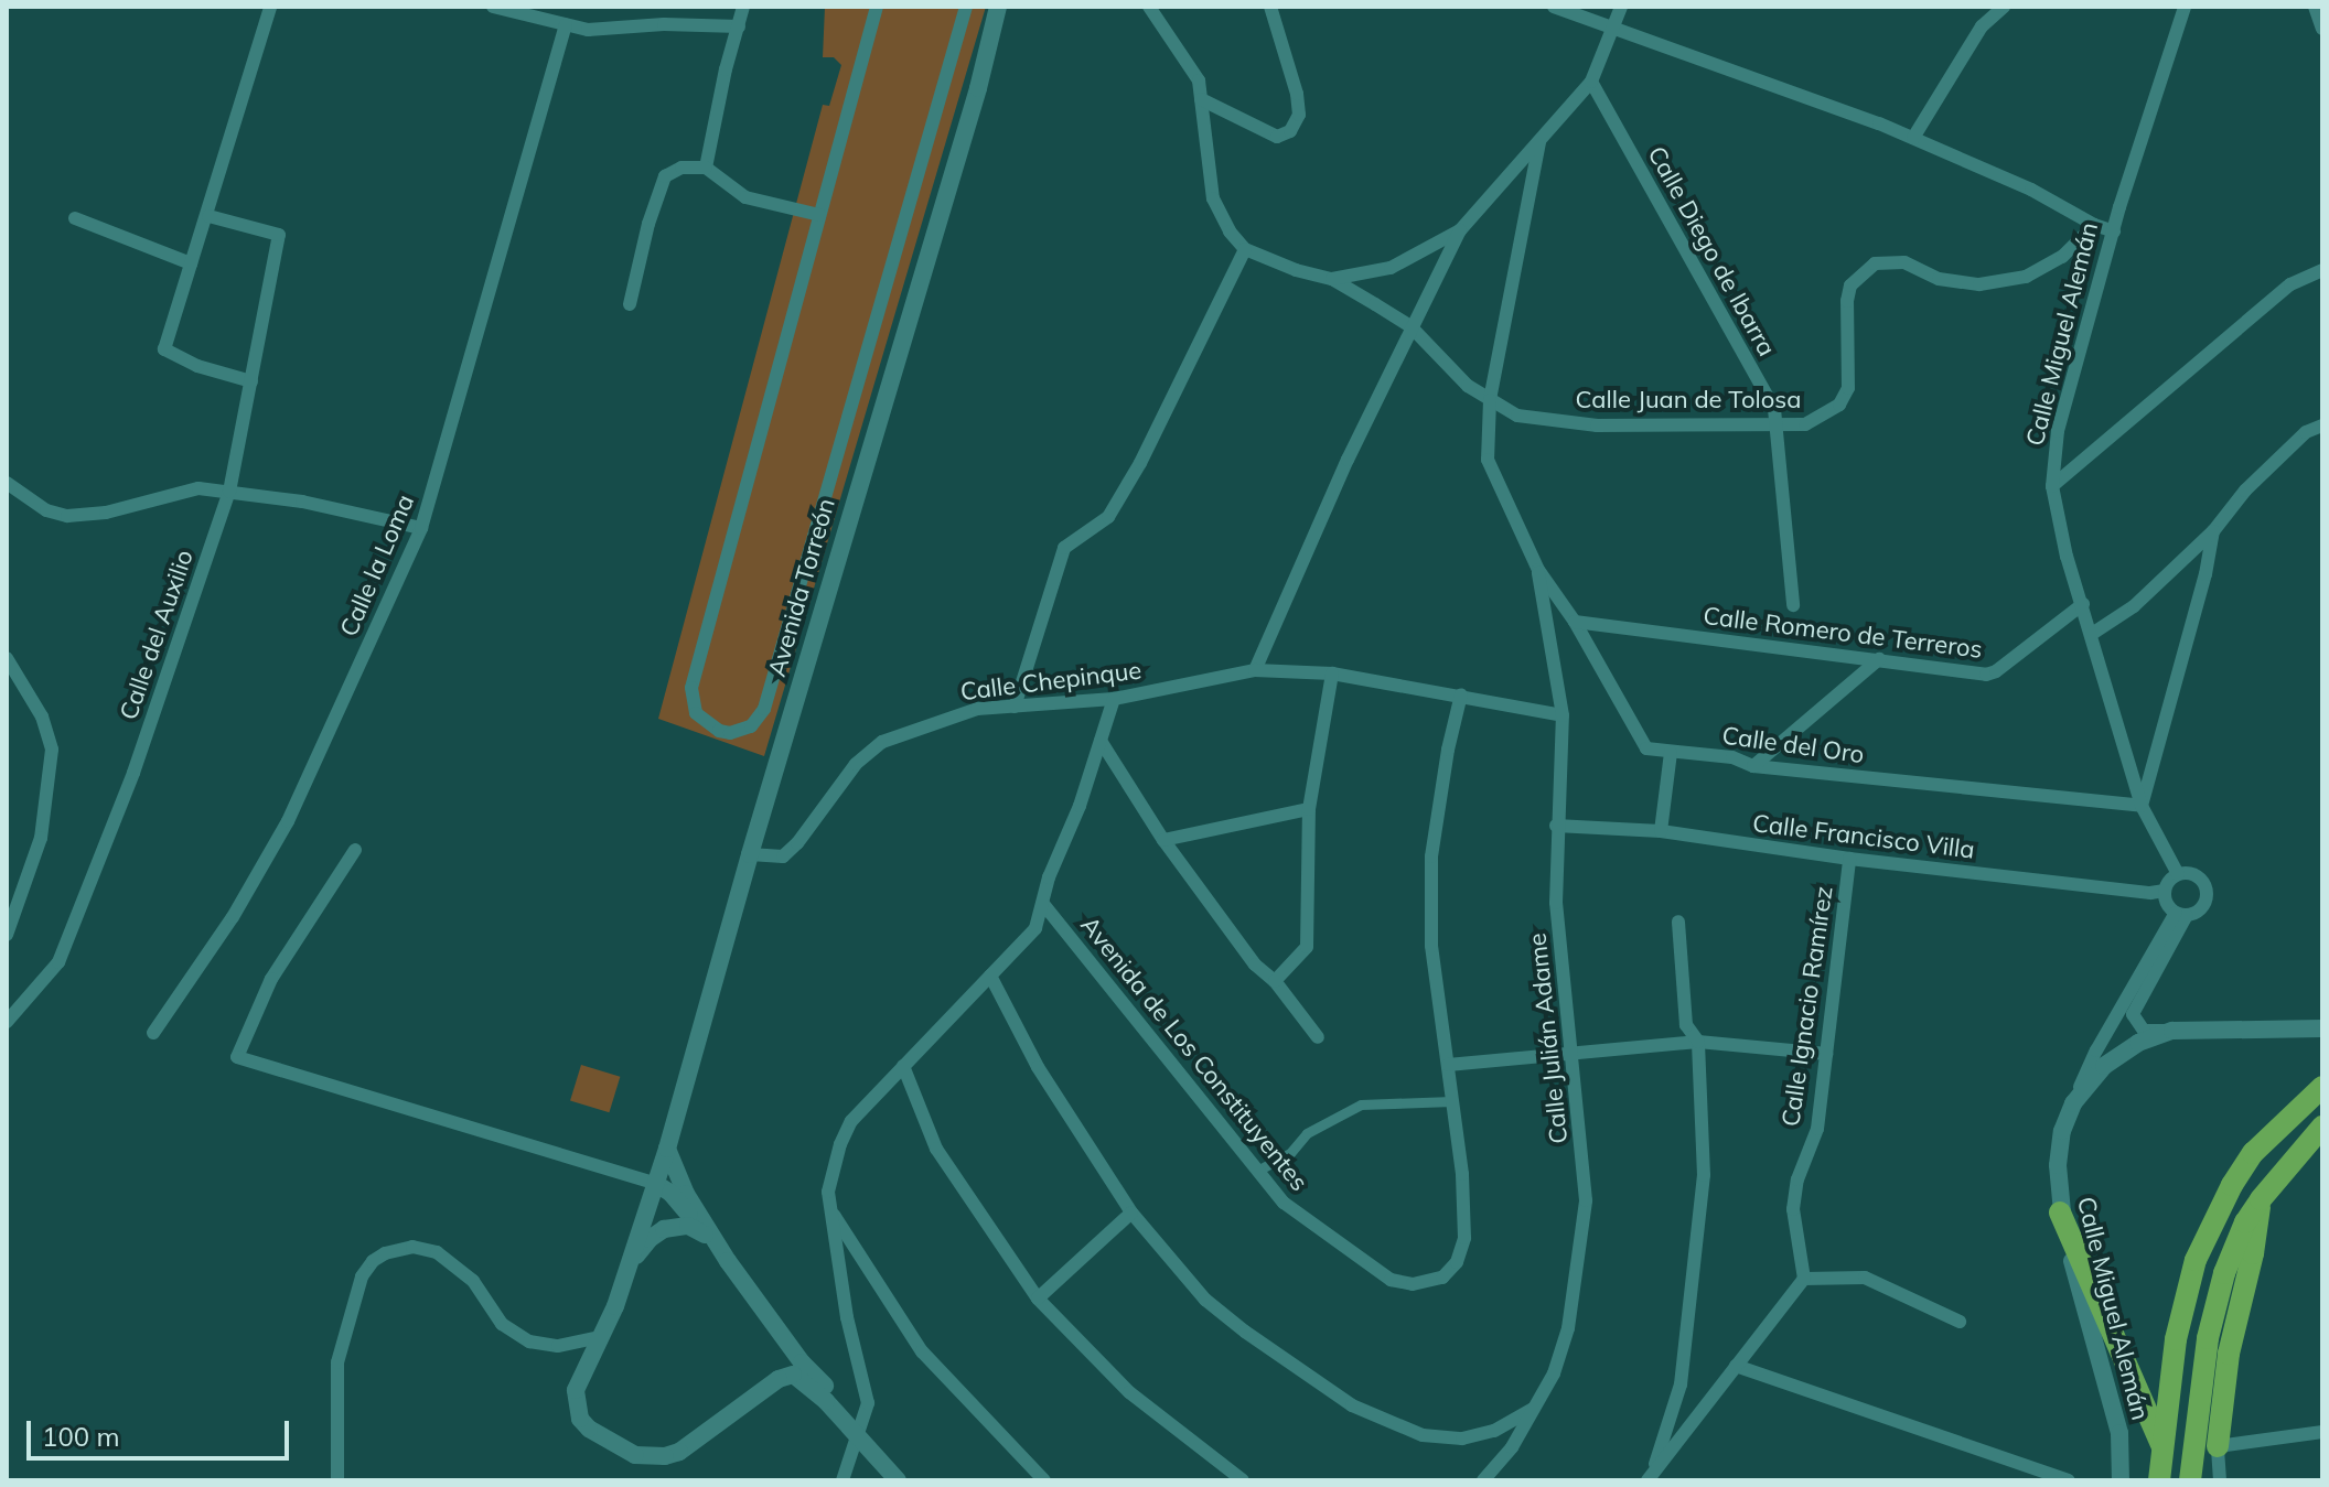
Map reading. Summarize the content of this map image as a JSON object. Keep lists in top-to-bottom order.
{
  "streets": {
    "street": [
      "Calle Diego de Ibarra",
      "Calle Miguel Alemán",
      "Calle Juan de Tolosa",
      "Calle la Loma",
      "Avenida Torreón",
      "Calle Romero de Terreros",
      "Calle del Auxilio",
      "Calle Chepinque",
      "Calle del Oro",
      "Calle Francisco Villa",
      "Calle Ignacio Ramírez",
      "Calle Julián Adame",
      "Avenida de Los Constituyentes"
    ]
  },
  "crossings": [
    ["Calle Diego de Ibarra", "Calle Juan de Tolosa"],
    ["Calle Miguel Alemán", "Calle Romero de Terreros"],
    ["Calle Miguel Alemán", "Calle del Oro"],
    ["Calle Miguel Alemán", "Calle Francisco Villa"],
    ["Avenida Torreón", "Calle Chepinque"],
    ["Calle Romero de Terreros", "Calle del Oro"],
    ["Calle del Oro", "Calle Julián Adame"],
    ["Calle Francisco Villa", "Calle Ignacio Ramírez"],
    ["Calle Francisco Villa", "Calle Julián Adame"]
  ],
  "scale_bar": "100 m"
}
